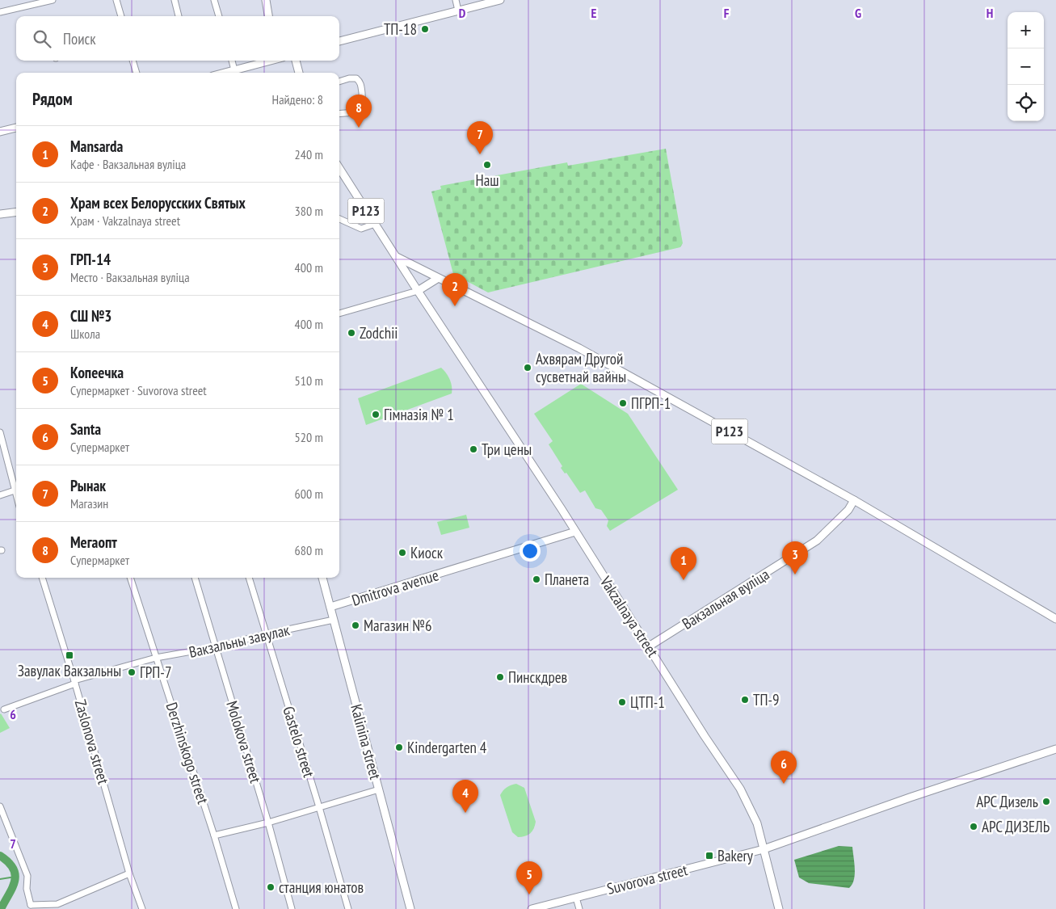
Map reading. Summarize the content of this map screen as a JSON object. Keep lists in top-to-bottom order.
{
  "streets": {
    "main road": [
      "Р123",
      "Dmitrova avenue",
      "Вакзальная вуліца",
      "Vakzalnaya street",
      "Kalinina street",
      "Suvorova street"
    ],
    "street": [
      "Вакзальны завулак",
      "Zaslonova street",
      "Molokova street",
      "Gastelo street",
      "Derzhinskogo street"
    ]
  },
  "crossings": [
    ["Р123", "Вакзальная вуліца"],
    ["Р123", "Vakzalnaya street"],
    ["Dmitrova avenue", "Vakzalnaya street"],
    ["Dmitrova avenue", "Kalinina street"],
    ["Вакзальная вуліца", "Vakzalnaya street"],
    ["Vakzalnaya street", "Suvorova street"],
    ["Вакзальны завулак", "Zaslonova street"],
    ["Вакзальны завулак", "Molokova street"],
    ["Вакзальны завулак", "Gastelo street"],
    ["Вакзальны завулак", "Kalinina street"],
    ["Вакзальны завулак", "Derzhinskogo street"]
  ],
  "places": {
    "other": [
      "ТП-18",
      "Наш",
      "Zodchii",
      "Ахвярам Другой сусветнай вайны",
      "ПГРП-1",
      "Гімназія № 1",
      "Три цены",
      "Киоск",
      "Планета",
      "Магазин №6",
      "ГРП-7",
      "Пинскдрев",
      "ТП-9",
      "ЦТП-1",
      "Kindergarten 4",
      "АРС Дизель",
      "АРС ДИЗЕЛЬ",
      "станция юнатов"
    ],
    "transit": ["Завулак Вакзальны", "Bakery"]
  },
  "page": {
    "map_buttons": ["+", "−"],
    "search": "Поиск",
    "heading": ["Рядом", "Найдено: 8"],
    "pins": [
      "8",
      "7",
      "2",
      "3",
      "1",
      "6",
      "4",
      "5"
    ],
    "list": [
      {
        "mark": "1",
        "name": "Mansarda",
        "note": "Кафе · Вакзальная вуліца",
        "value": "240 m"
      },
      {
        "mark": "2",
        "name": "Храм всех Белорусских Святых",
        "note": "Храм · Vakzalnaya street",
        "value": "380 m"
      },
      {
        "mark": "3",
        "name": "ГРП-14",
        "note": "Место · Вакзальная вуліца",
        "value": "400 m"
      },
      {
        "mark": "4",
        "name": "СШ №3",
        "note": "Школа",
        "value": "400 m"
      },
      {
        "mark": "5",
        "name": "Копеечка",
        "note": "Супермаркет · Suvorova street",
        "value": "510 m"
      },
      {
        "mark": "6",
        "name": "Santa",
        "note": "Супермаркет",
        "value": "520 m"
      },
      {
        "mark": "7",
        "name": "Рынак",
        "note": "Магазин",
        "value": "600 m"
      },
      {
        "mark": "8",
        "name": "Мегаопт",
        "note": "Супермаркет",
        "value": "680 m"
      }
    ]
  },
  "grid": {
    "columns": [
      "D",
      "E",
      "F",
      "G",
      "H"
    ],
    "rows": ["6", "7"]
  }
}
